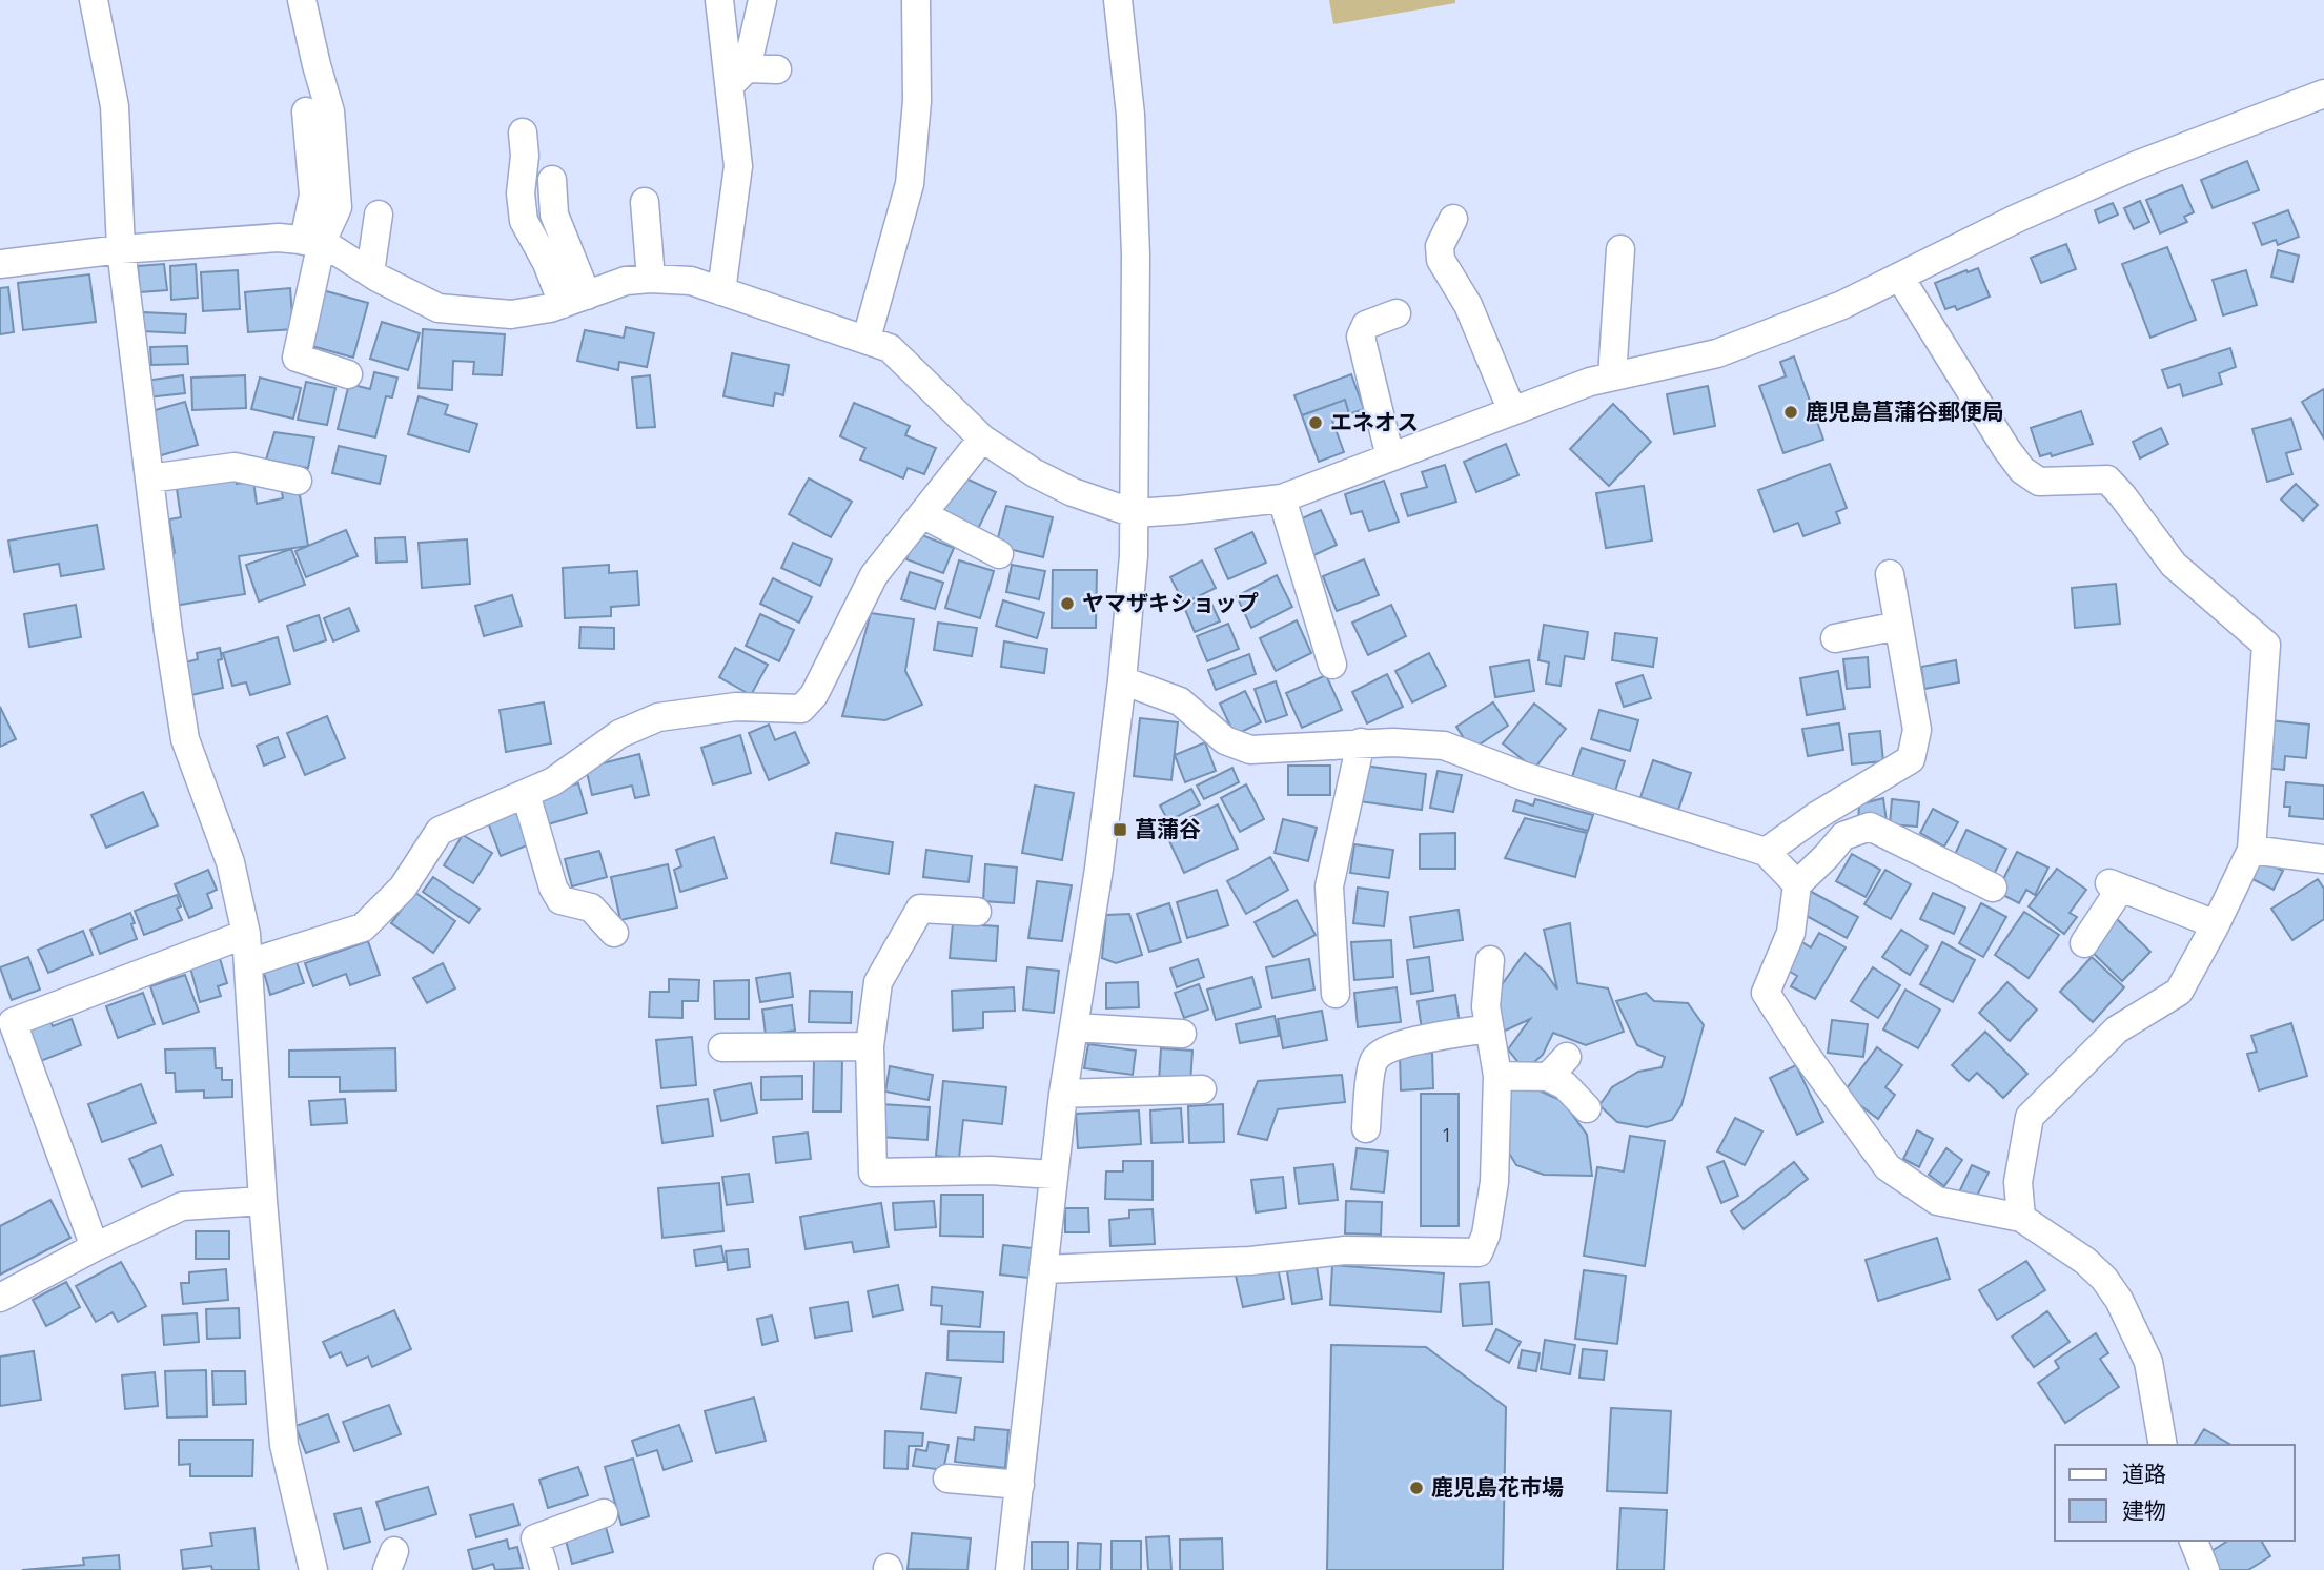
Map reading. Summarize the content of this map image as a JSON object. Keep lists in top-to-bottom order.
{
  "places": {
    "other": [
      "鹿児島菖蒲谷郵便局",
      "エネオス",
      "ヤマザキショップ",
      "鹿児島花市場"
    ],
    "transit": ["菖蒲谷"]
  },
  "house_numbers": ["1"],
  "legend": ["道路", "建物"]
}
